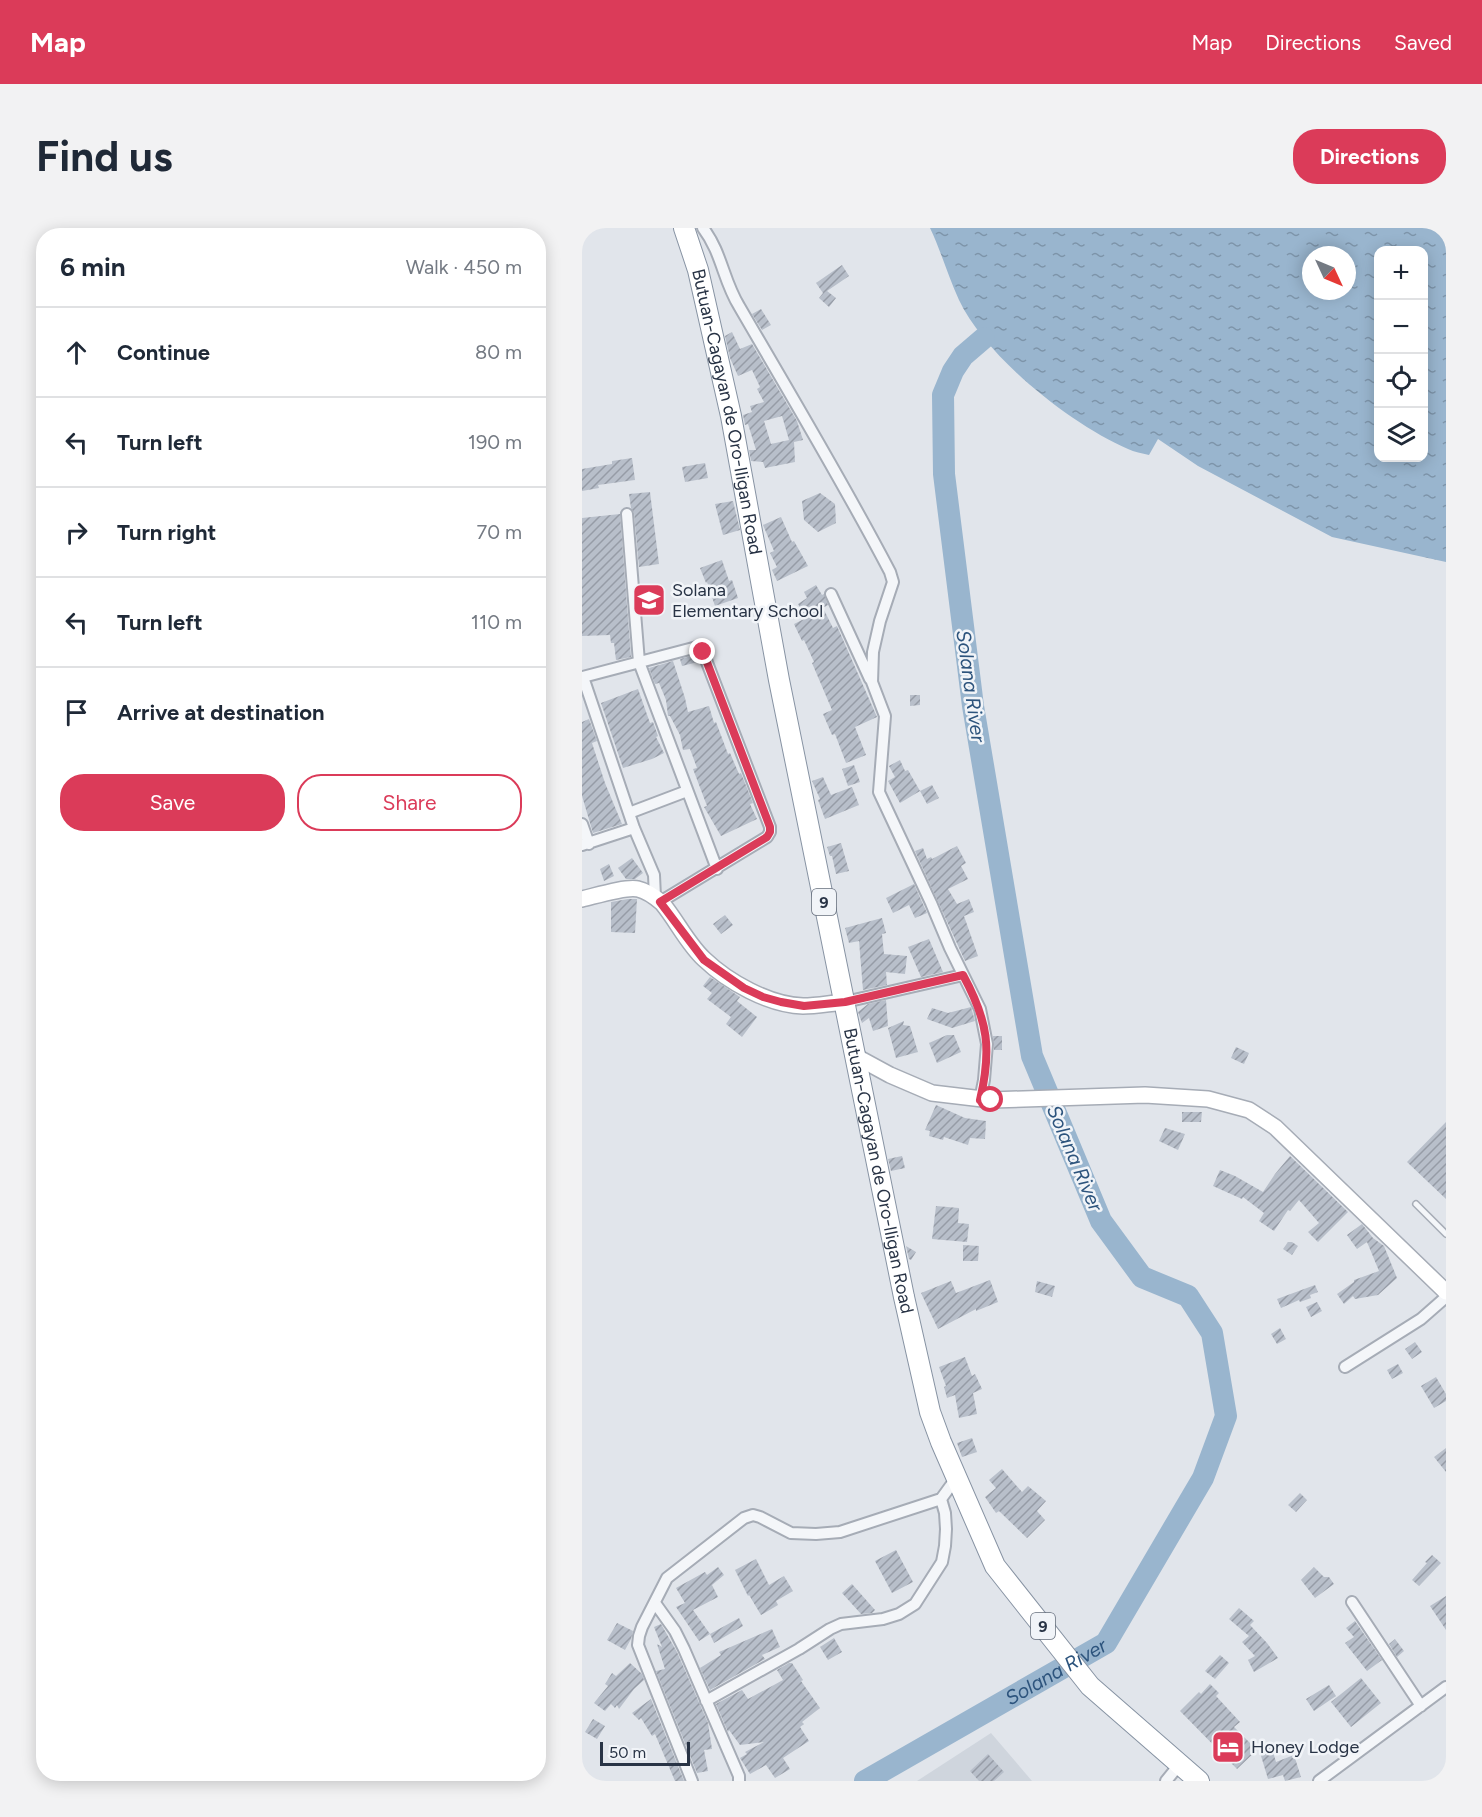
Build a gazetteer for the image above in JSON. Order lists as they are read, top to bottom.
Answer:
{
  "streets": {
    "highway": ["Butuan-Cagayan de Oro-Iligan Road", "9"]
  },
  "water": ["Solana River"],
  "places": {
    "school or university": ["Solana Elementary School"],
    "hotel": ["Honey Lodge"]
  },
  "scale_bar": "50 m",
  "north": "bottom right",
  "page": {
    "header": "Map",
    "nav": ["Map", "Directions", "Saved"],
    "buttons": [
      "Directions",
      ["Save", "Share"]
    ],
    "title": "Find us",
    "heading": ["6 min", "Walk · 450 m"],
    "map_buttons": ["+", "−"],
    "list": [
      ["Continue", "80 m"],
      ["Turn left", "190 m"],
      ["Turn right", "70 m"],
      ["Turn left", "110 m"],
      "Arrive at destination"
    ],
    "scale": "50 m"
  }
}
